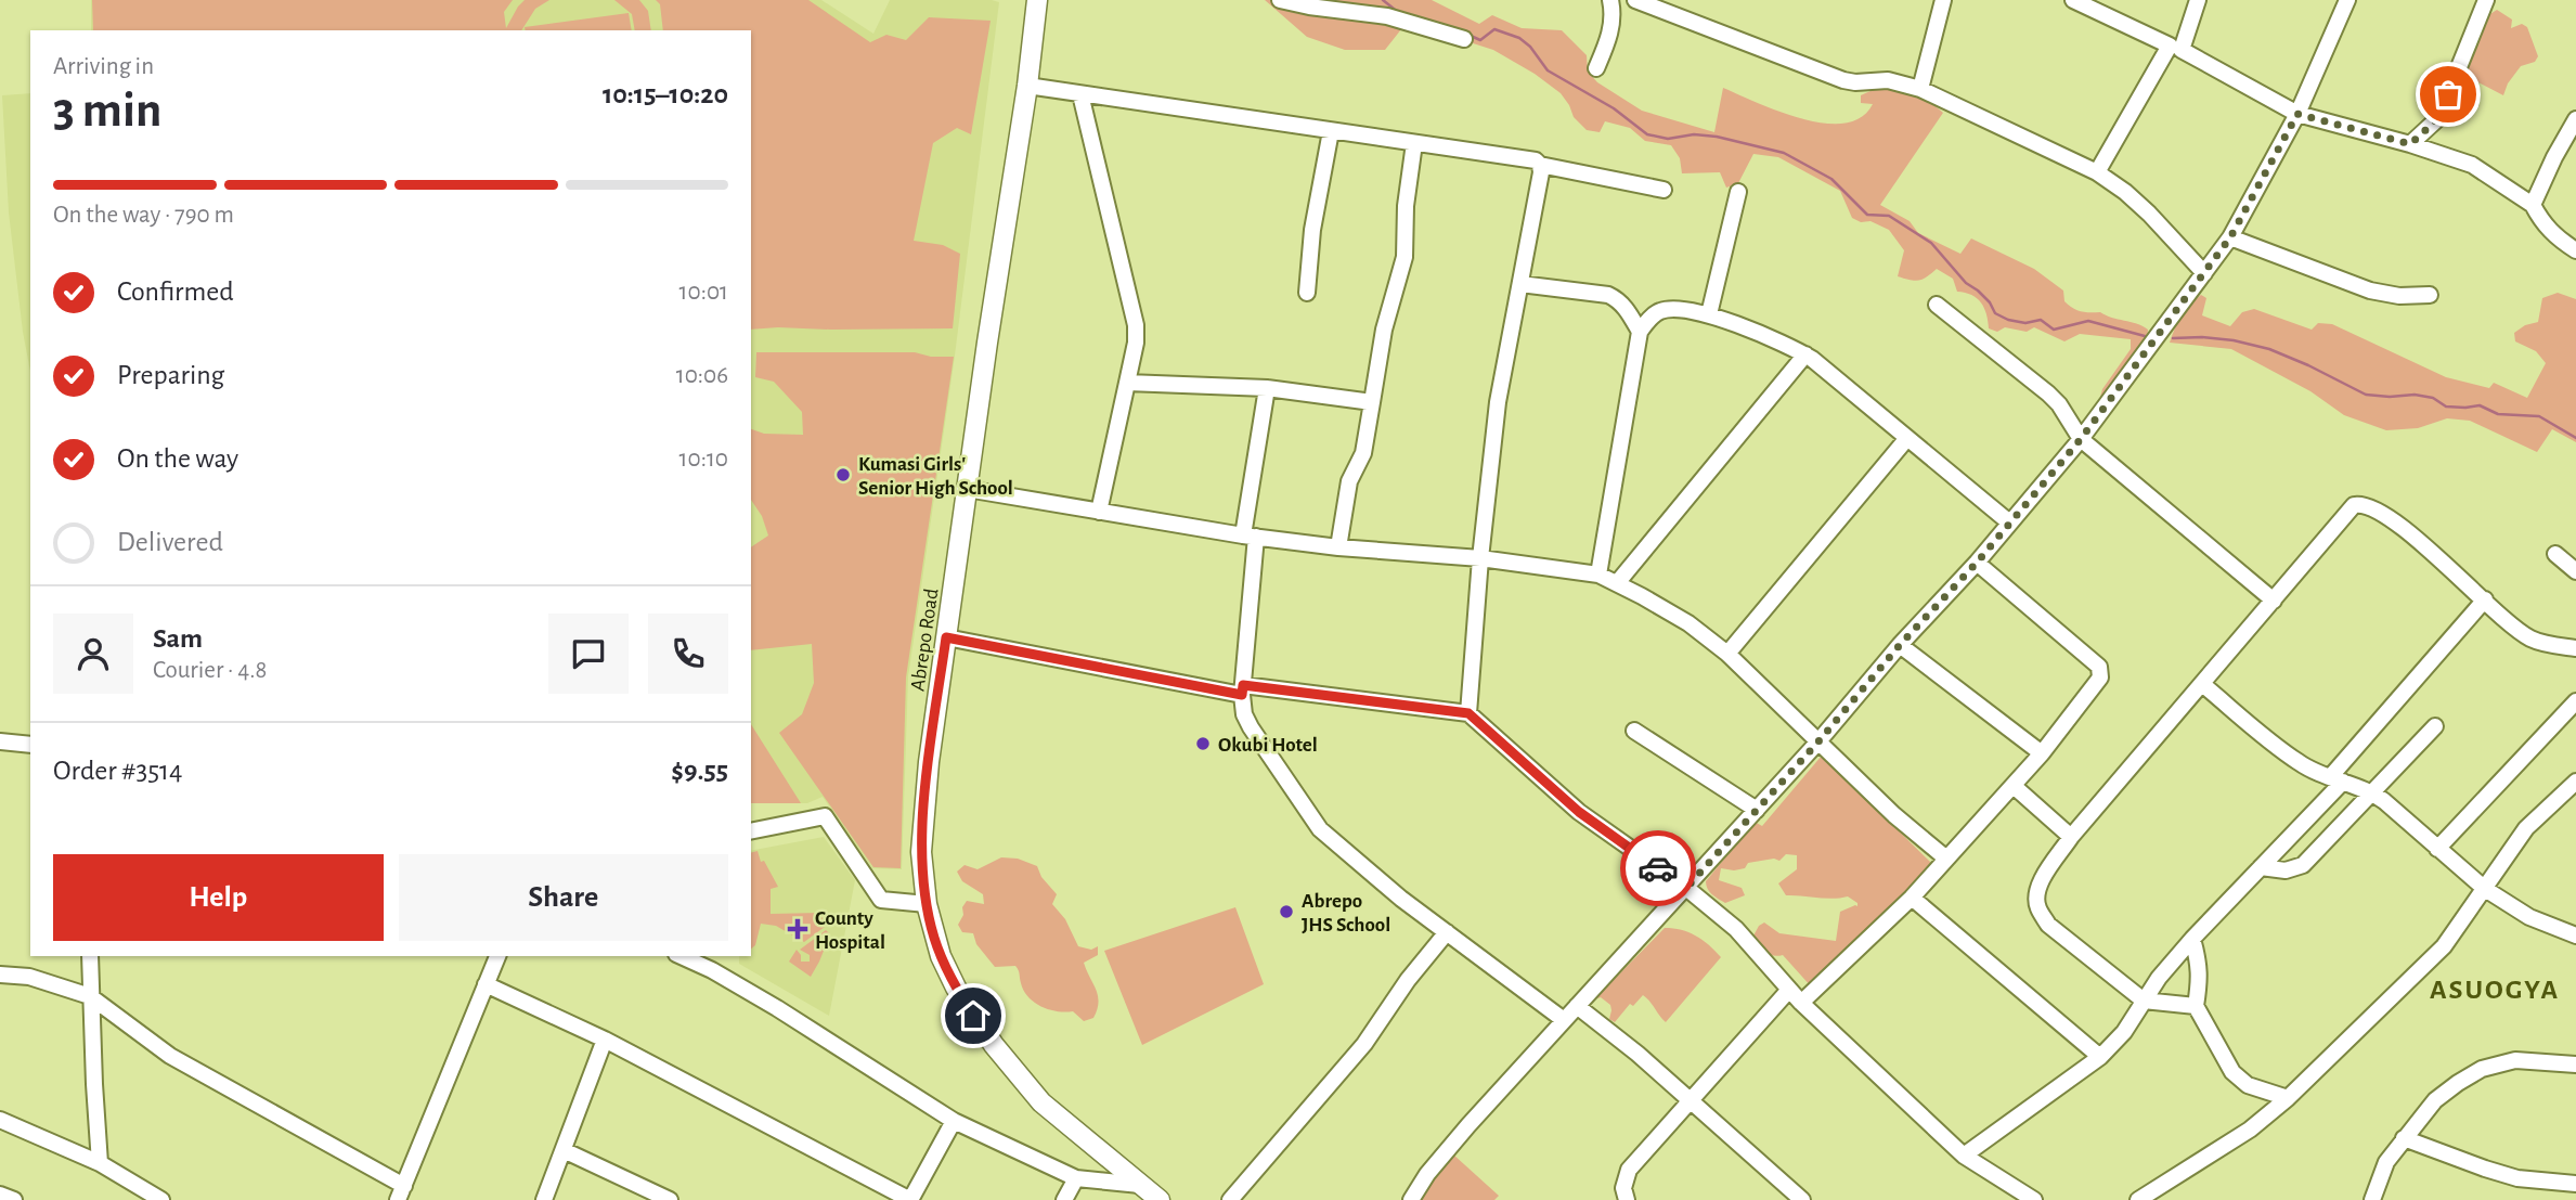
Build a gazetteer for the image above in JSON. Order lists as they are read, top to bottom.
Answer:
{
  "streets": {
    "main road": ["Abrepo Road"]
  },
  "districts": ["ASUOGYA"],
  "places": {
    "other": ["Kumasi Girls' Senior High School", "Okubi Hotel", "Abrepo JHS School"],
    "health": ["County Hospital"]
  },
  "page": {
    "heading": ["3 min", "Arriving in", "10:15–10:20"],
    "panel": [
      "Sam",
      "Courier · 4.8",
      "Order #3514",
      "$9.55"
    ],
    "bar": "On the way · 790 m",
    "list": [
      ["Confirmed", "10:01"],
      ["Preparing", "10:06"],
      ["On the way", "10:10"],
      "Delivered"
    ],
    "buttons": ["Help", "Share"]
  }
}
